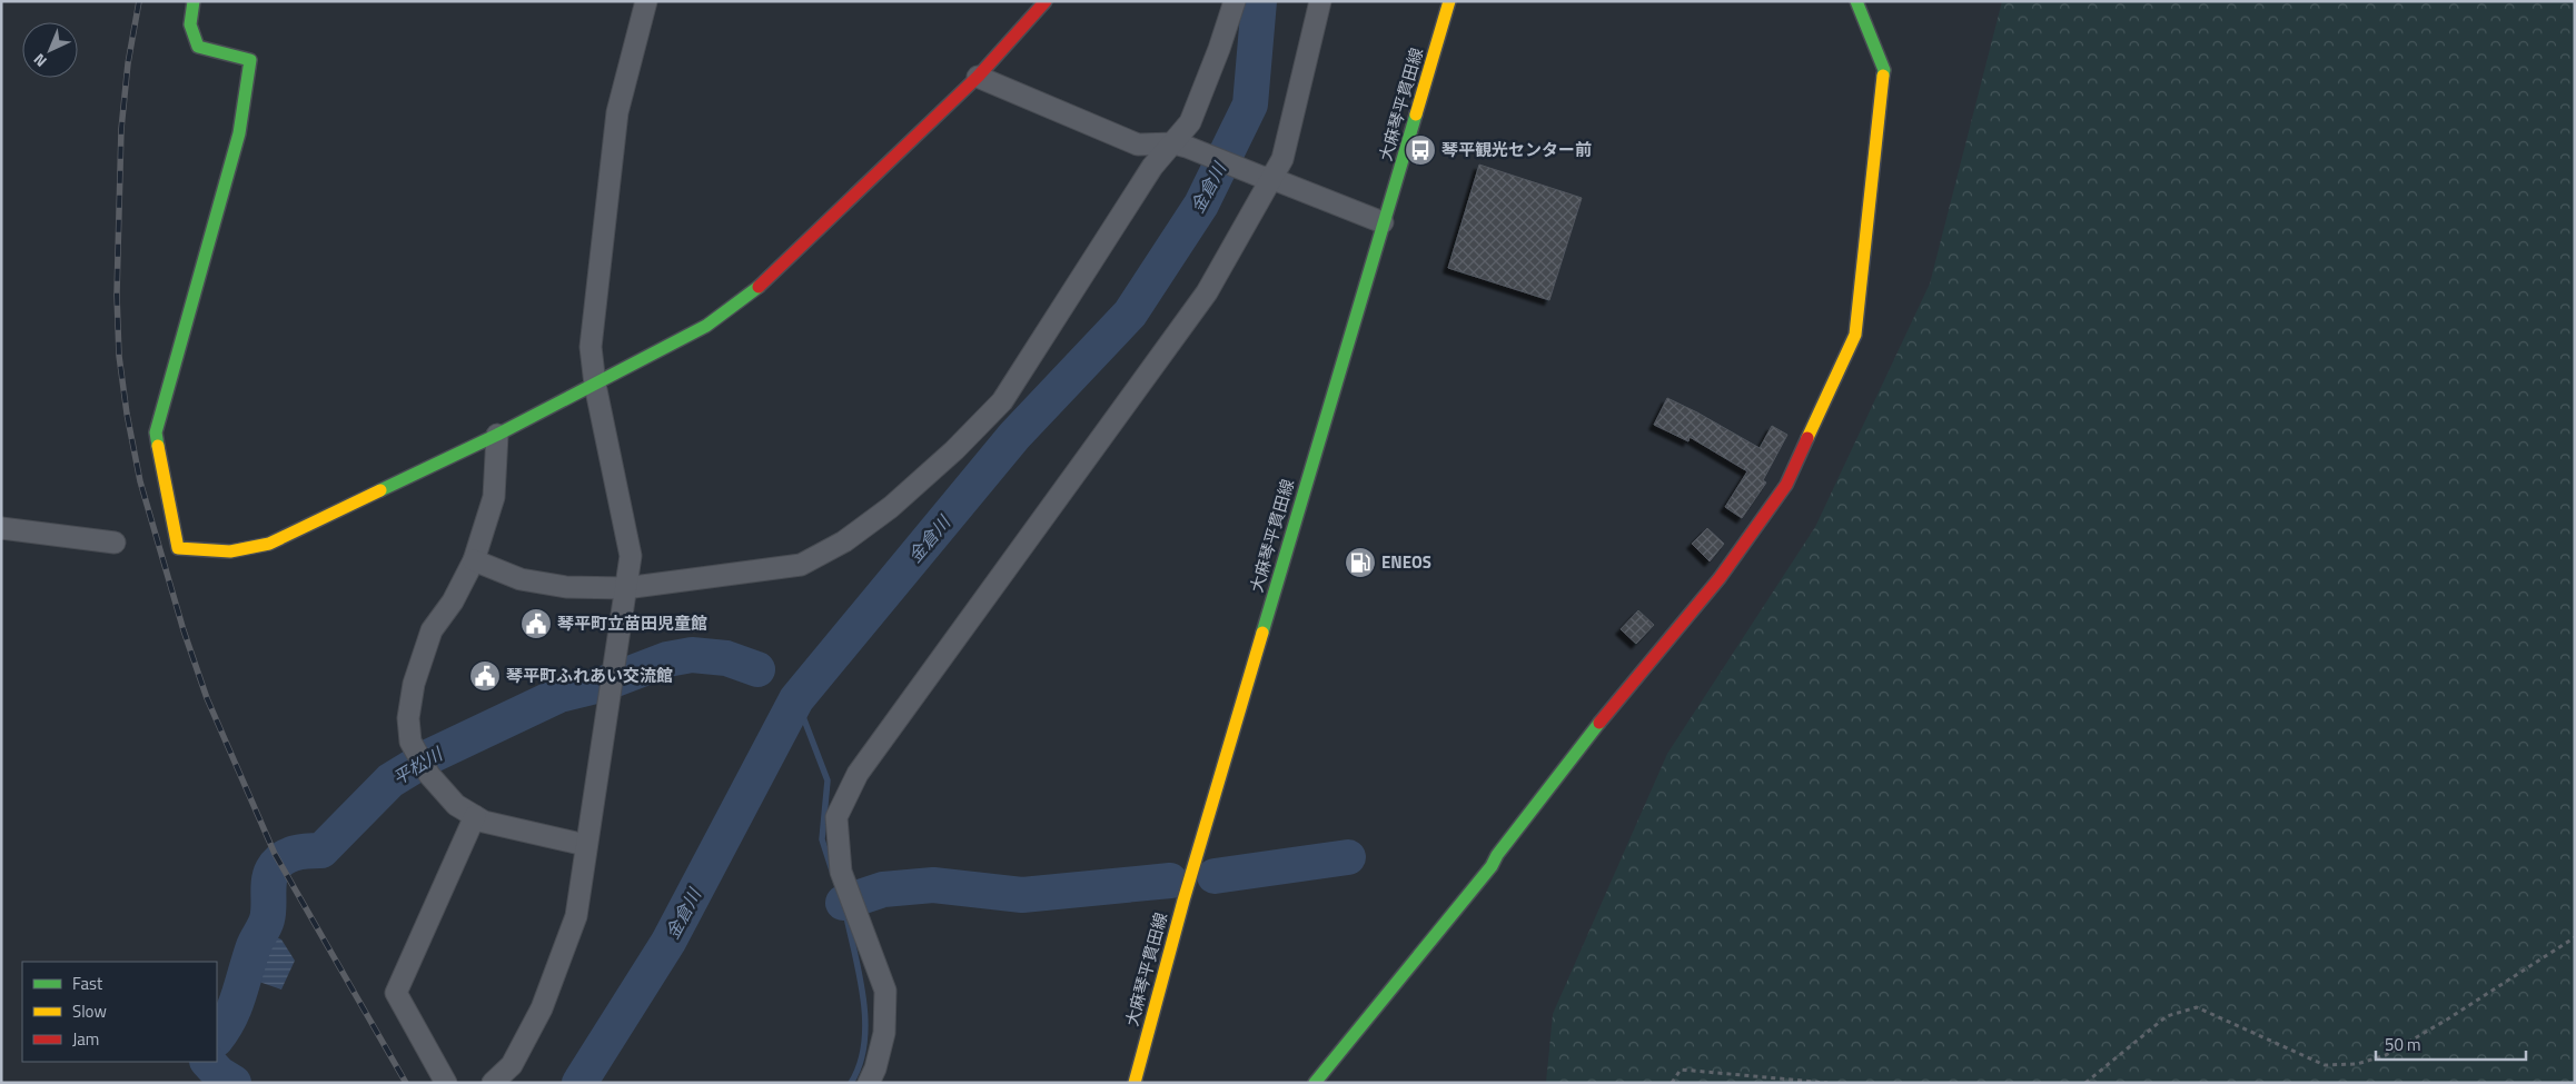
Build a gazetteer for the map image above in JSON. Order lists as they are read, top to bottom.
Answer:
{
  "streets": {
    "street": ["大麻琴平貫田線"]
  },
  "water": ["金倉川", "平松川"],
  "places": {
    "bus stop": ["琴平観光センター前"],
    "fuel station": ["ENEOS"],
    "public building": ["琴平町立苗田児童館", "琴平町ふれあい交流館"]
  },
  "legend": ["Fast", "Slow", "Jam"],
  "scale_bar": "50 m",
  "north": "bottom left"
}
